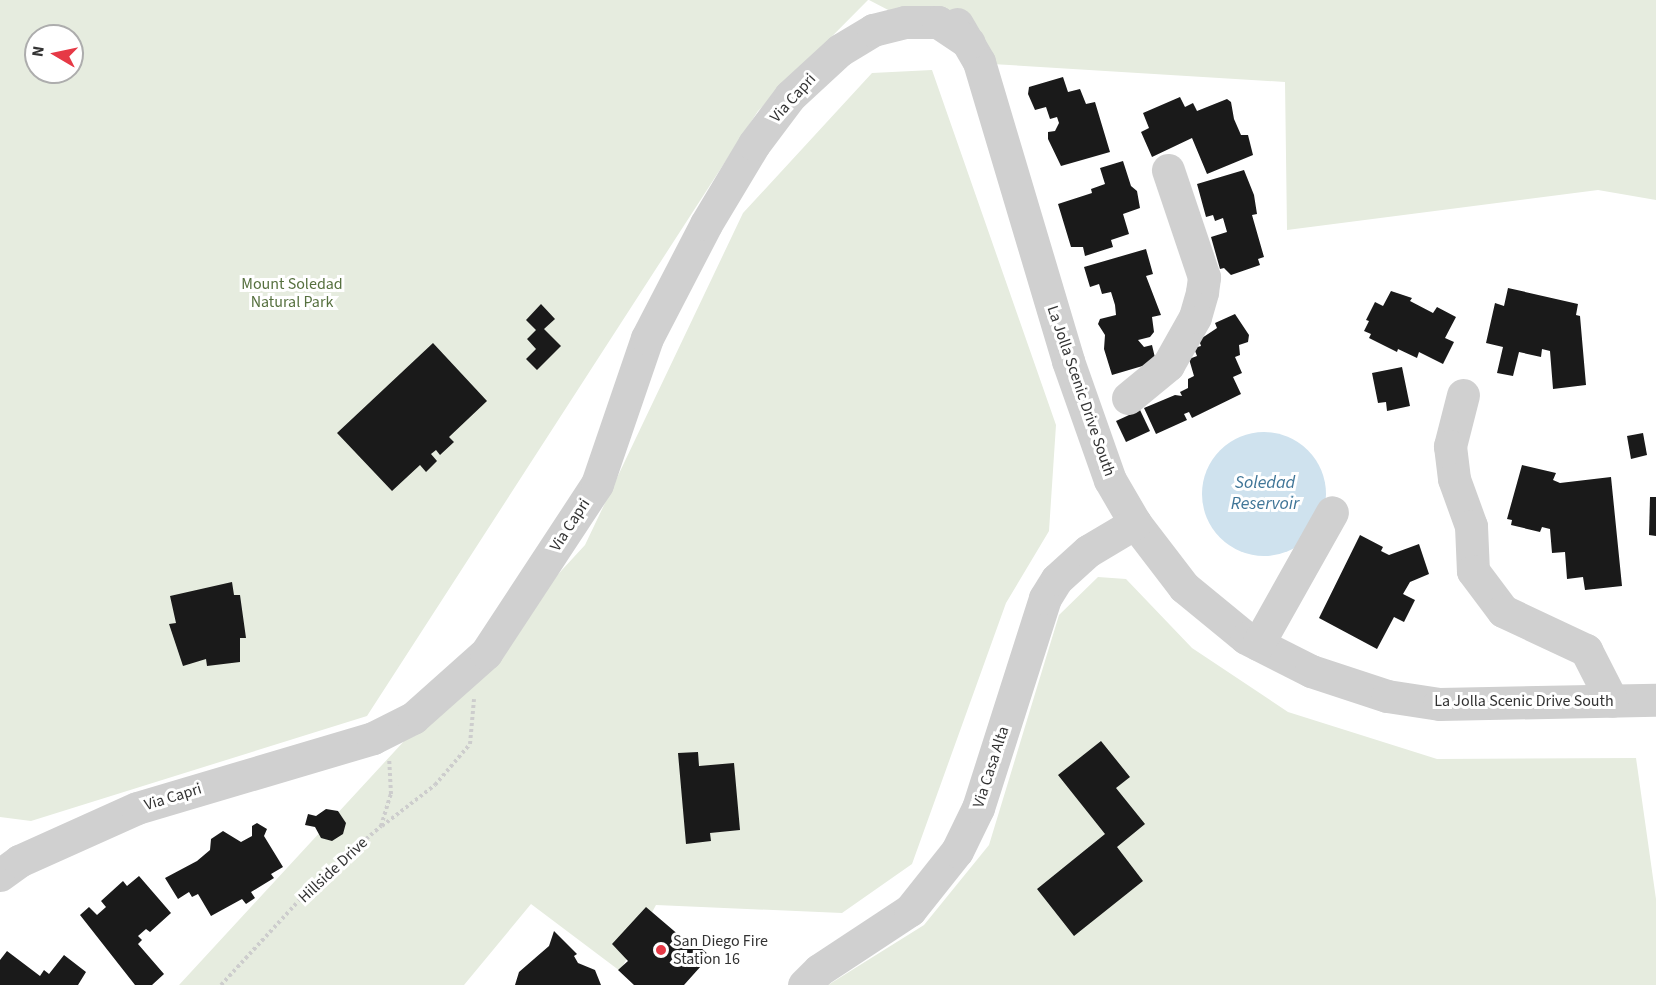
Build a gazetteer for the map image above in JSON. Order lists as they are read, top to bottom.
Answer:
{
  "streets": {
    "street": ["Via Capri", "La Jolla Scenic Drive South", "Via Casa Alta"],
    "path": ["Hillside Drive"]
  },
  "crossings": [
    ["Via Capri", "La Jolla Scenic Drive South"],
    ["Via Capri", "Hillside Drive"],
    ["La Jolla Scenic Drive South", "Via Casa Alta"]
  ],
  "water": ["Soledad Reservoir"],
  "parks": ["Mount Soledad Natural Park"],
  "places": ["San Diego Fire Station 16"],
  "north": "left"
}
